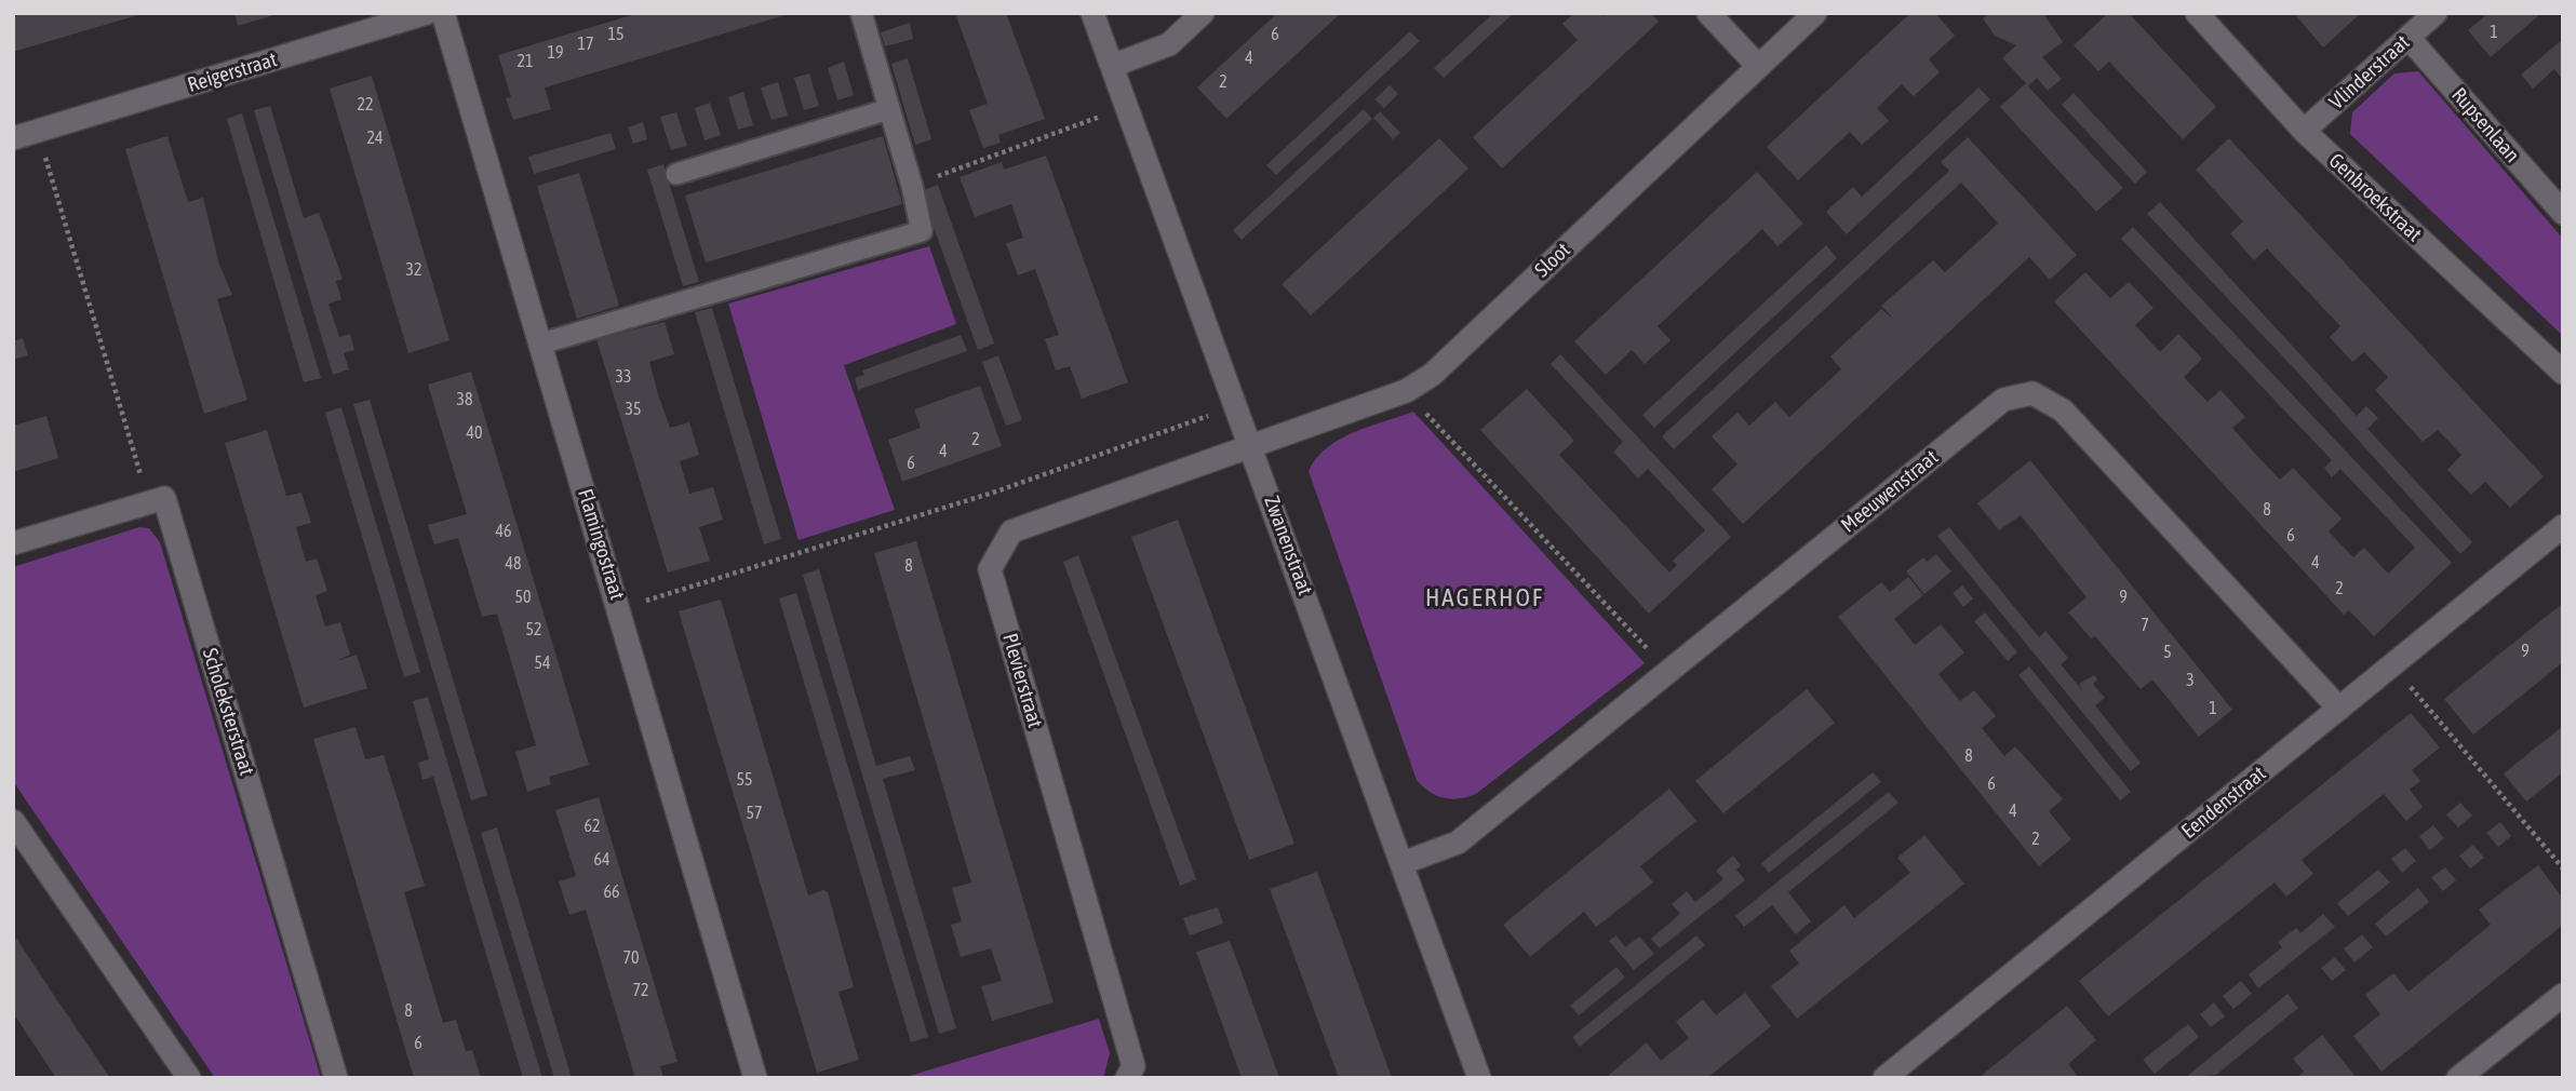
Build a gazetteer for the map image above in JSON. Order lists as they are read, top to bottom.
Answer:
{
  "streets": {
    "street": [
      "Reigerstraat",
      "Vlinderstraat",
      "Rupsenlaan",
      "Genbroekstraat",
      "Sloot",
      "Meeuwenstraat",
      "Flamingostraat",
      "Zwanenstraat",
      "Plevierstraat",
      "Scholeksterstraat",
      "Eendenstraat"
    ]
  },
  "crossings": [
    ["Vlinderstraat", "Rupsenlaan"],
    ["Vlinderstraat", "Genbroekstraat"],
    ["Sloot", "Zwanenstraat"],
    ["Sloot", "Plevierstraat"],
    ["Meeuwenstraat", "Zwanenstraat"],
    ["Meeuwenstraat", "Eendenstraat"],
    ["Zwanenstraat", "Plevierstraat"]
  ],
  "districts": ["HAGERHOF"],
  "house_numbers": [
    "1",
    "15",
    "6",
    "17",
    "19",
    "4",
    "21",
    "2",
    "22",
    "24",
    "32",
    "33",
    "38",
    "35",
    "40",
    "2",
    "4",
    "6",
    "8",
    "46",
    "6",
    "4",
    "48",
    "8",
    "2",
    "50",
    "9",
    "7",
    "52",
    "9",
    "5",
    "54",
    "3",
    "1",
    "8",
    "55",
    "6",
    "4",
    "57",
    "62",
    "2",
    "64",
    "66",
    "70",
    "72",
    "8",
    "6"
  ]
}
